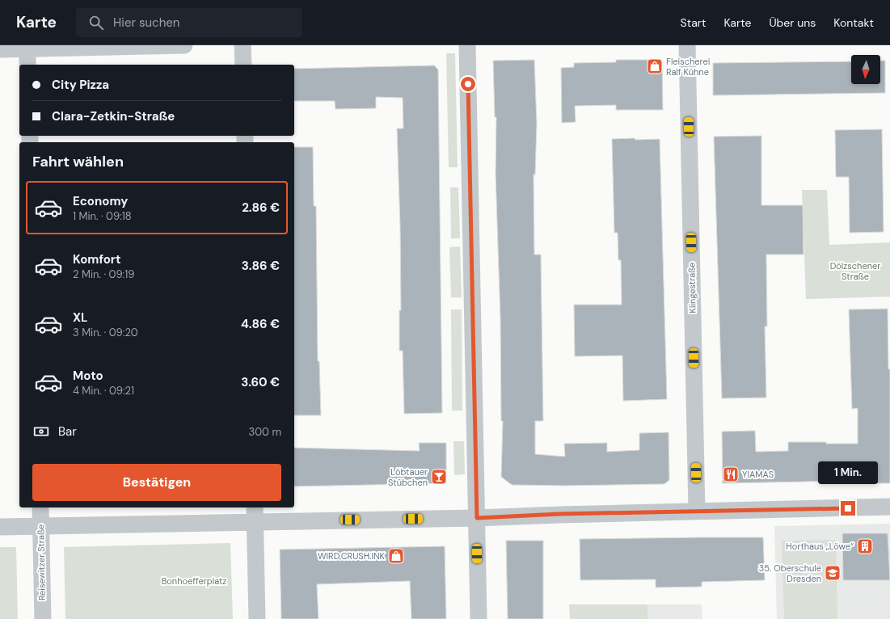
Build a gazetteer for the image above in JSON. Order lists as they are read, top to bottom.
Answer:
{
  "streets": {
    "street": ["Klingestraße", "Reisewitzer Straße"]
  },
  "parks": ["Dölzschener Straße", "Bonhoefferplatz"],
  "places": {
    "shop": ["Fleischerei Ralf Kühne", "WIRD.CRUSH.INK"],
    "restaurant": ["YIAMAS"],
    "bar": ["Löbtauer Stübchen"],
    "building": ["Horthaus „Löwe“"],
    "school or university": ["35. Oberschule Dresden"]
  },
  "north": "bottom",
  "page": {
    "header": "Karte",
    "search": "Hier suchen",
    "nav": [
      "Start",
      "Karte",
      "Über uns",
      "Kontakt"
    ],
    "banner": ["City Pizza", "Clara-Zetkin-Straße"],
    "heading": "Fahrt wählen",
    "list": [
      {
        "name": "Economy",
        "note": "1 Min. · 09:18",
        "value": "2.86 €"
      },
      {
        "name": "Komfort",
        "note": "2 Min. · 09:19",
        "value": "3.86 €"
      },
      {
        "name": "XL",
        "note": "3 Min. · 09:20",
        "value": "4.86 €"
      },
      {
        "name": "Moto",
        "note": "4 Min. · 09:21",
        "value": "3.60 €"
      }
    ],
    "pay": ["Bar", "300 m"],
    "buttons": "Bestätigen",
    "bubble": "1 Min."
  }
}
